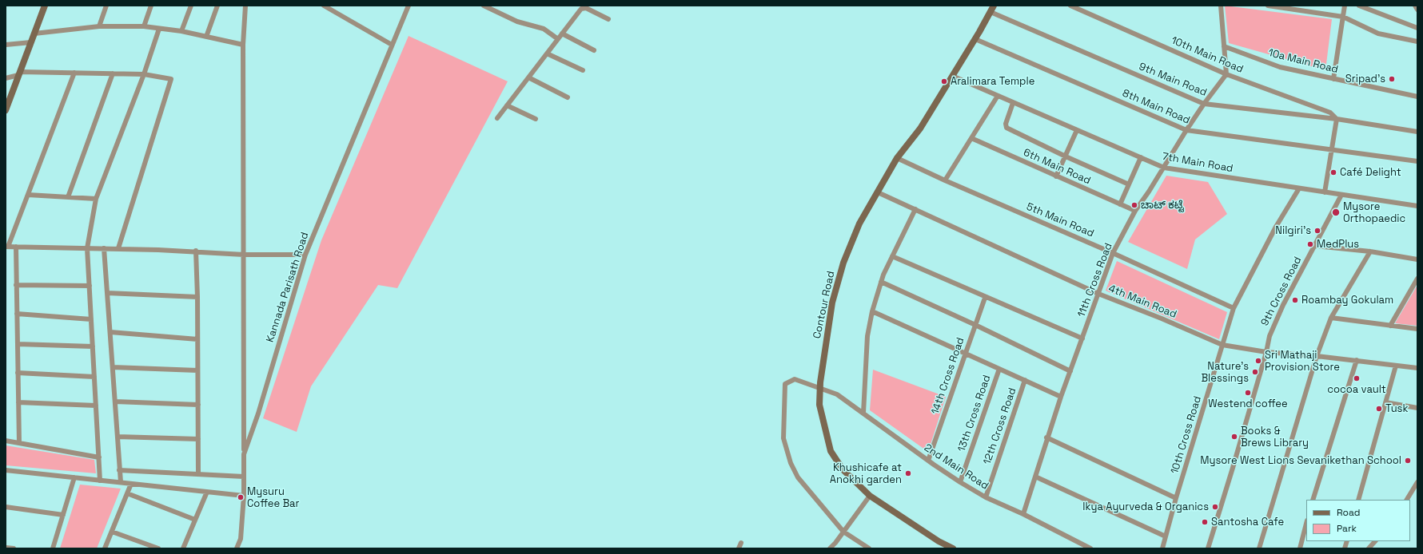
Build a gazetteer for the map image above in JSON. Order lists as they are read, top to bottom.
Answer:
{
  "streets": {
    "main road": ["Contour Road"],
    "street": [
      "10th Main Road",
      "10a Main Road",
      "9th Main Road",
      "8th Main Road",
      "7th Main Road",
      "6th Main Road",
      "5th Main Road",
      "11th Cross Road",
      "Kannada Parisath Road",
      "9th Cross Road",
      "4th Main Road",
      "14th Cross Road",
      "13th Cross Road",
      "12th Cross Road",
      "10th Cross Road",
      "2nd Main Road"
    ]
  },
  "crossings": [
    ["10th Main Road", "9th Main Road"],
    ["10th Main Road", "11th Cross Road"],
    ["9th Main Road", "11th Cross Road"],
    ["9th Main Road", "Contour Road"],
    ["8th Main Road", "11th Cross Road"],
    ["8th Main Road", "Contour Road"],
    ["7th Main Road", "11th Cross Road"],
    ["7th Main Road", "9th Cross Road"],
    ["7th Main Road", "Contour Road"],
    ["7th Main Road", "10th Cross Road"],
    ["6th Main Road", "11th Cross Road"],
    ["5th Main Road", "11th Cross Road"],
    ["5th Main Road", "Contour Road"],
    ["5th Main Road", "10th Cross Road"],
    ["11th Cross Road", "4th Main Road"],
    ["11th Cross Road", "2nd Main Road"],
    ["9th Cross Road", "4th Main Road"],
    ["4th Main Road", "Contour Road"],
    ["4th Main Road", "10th Cross Road"],
    ["Contour Road", "2nd Main Road"],
    ["14th Cross Road", "2nd Main Road"],
    ["13th Cross Road", "2nd Main Road"],
    ["12th Cross Road", "2nd Main Road"]
  ],
  "places": [
    "Sripad's",
    "Aralimara Temple",
    "Café Delight",
    "ಚಾಟ್ ಕಟ್ಟೆ",
    "Mysore Orthopaedic",
    "Nilgiri's",
    "MedPlus",
    "Roambay Gokulam",
    "Sri Mathaji Provision Store",
    "Nature's Blessings",
    "cocoa vault",
    "Westend coffee",
    "Tusk",
    "Books & Brews Library",
    "Mysore West Lions Sevanikethan School",
    "Khushicafe at Anokhi garden",
    "Mysuru Coffee Bar",
    "Ikya Ayurveda & Organics",
    "Santosha Cafe"
  ],
  "legend": ["Road", "Park"]
}
